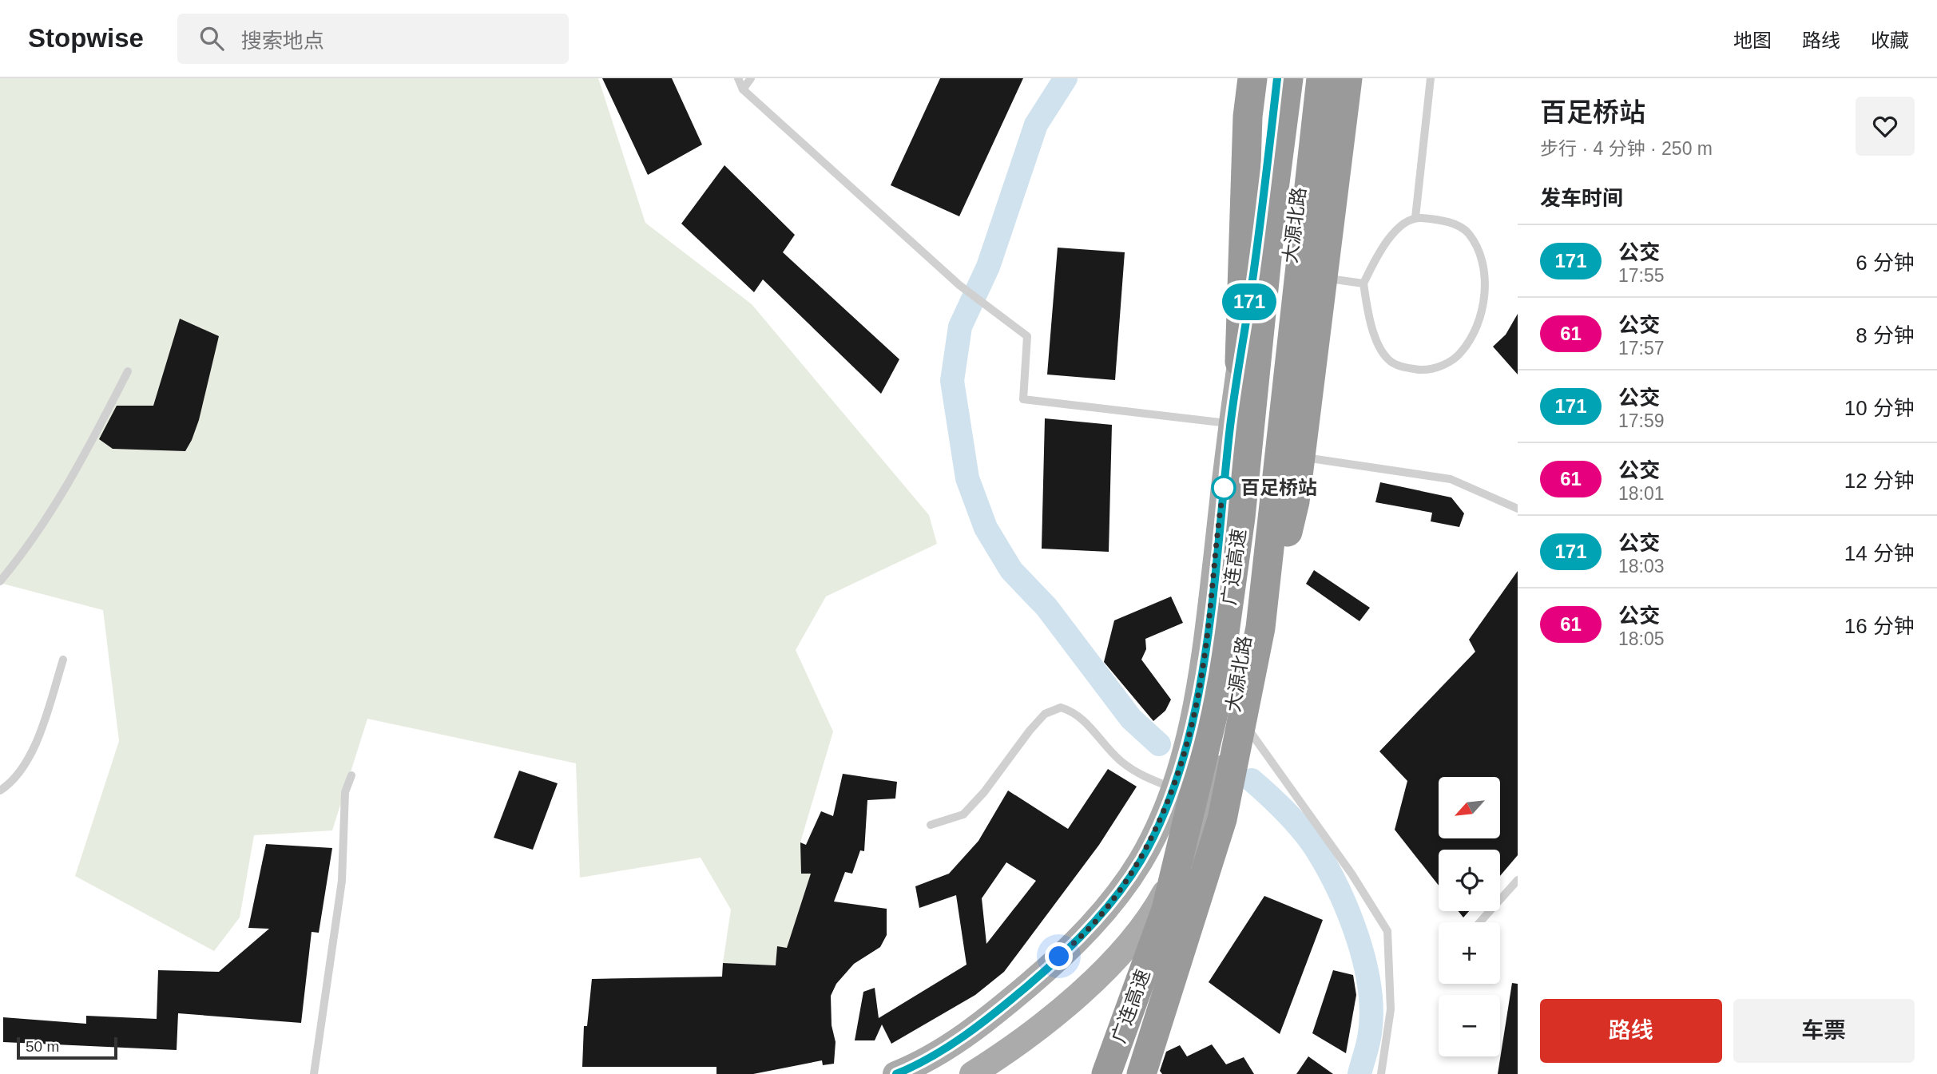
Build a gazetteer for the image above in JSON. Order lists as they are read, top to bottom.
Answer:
{
  "streets": {
    "highway": ["广连高速"],
    "main road": ["大源北路"]
  },
  "places": ["百足桥站"],
  "lines": ["bus line 171"],
  "scale_bar": "50 m",
  "north": "bottom left",
  "page": {
    "header": "Stopwise",
    "search": "搜索地点",
    "nav": ["地图", "路线", "收藏"],
    "on_map": "171",
    "heading": [
      ["百足桥站", "步行 · 4 分钟 · 250 m"],
      "发车时间"
    ],
    "list": [
      {
        "mark": "171",
        "name": "公交",
        "note": "17:55",
        "value": "6 分钟"
      },
      {
        "mark": "61",
        "name": "公交",
        "note": "17:57",
        "value": "8 分钟"
      },
      {
        "mark": "171",
        "name": "公交",
        "note": "17:59",
        "value": "10 分钟"
      },
      {
        "mark": "61",
        "name": "公交",
        "note": "18:01",
        "value": "12 分钟"
      },
      {
        "mark": "171",
        "name": "公交",
        "note": "18:03",
        "value": "14 分钟"
      },
      {
        "mark": "61",
        "name": "公交",
        "note": "18:05",
        "value": "16 分钟"
      }
    ],
    "map_buttons": ["+", "−"],
    "buttons": ["路线", "车票"],
    "scale": "50 m"
  }
}
